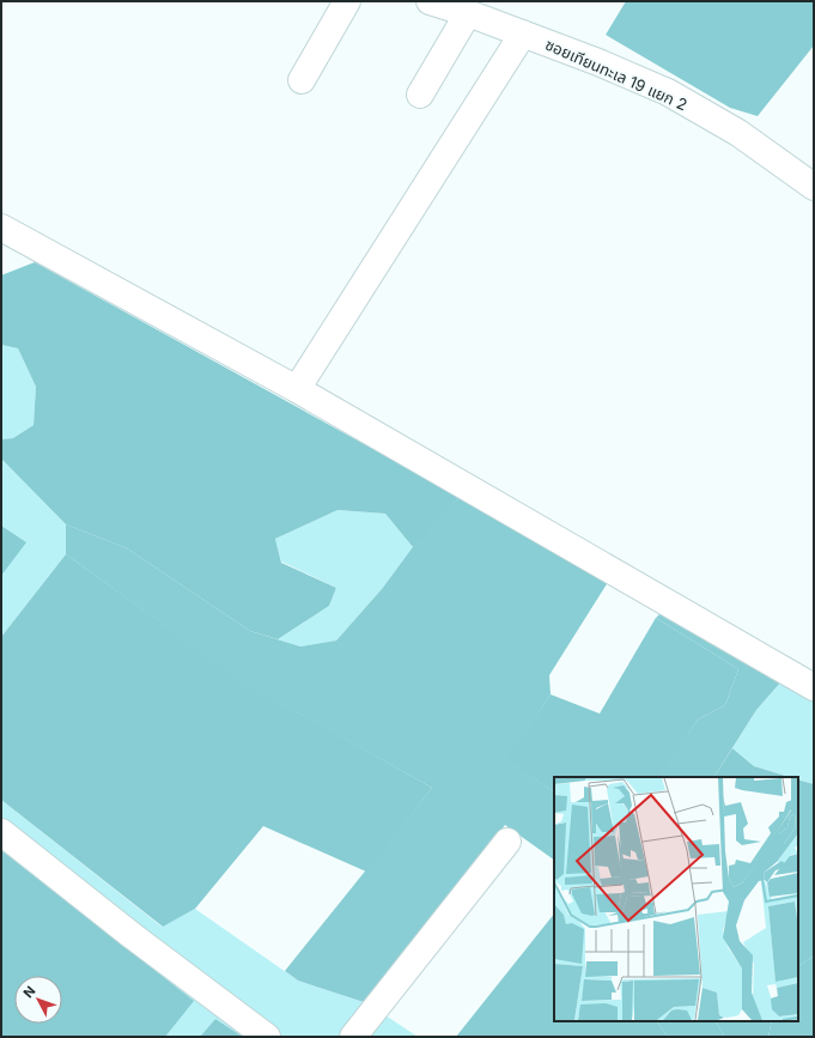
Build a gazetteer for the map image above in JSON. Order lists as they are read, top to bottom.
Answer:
{
  "streets": {
    "street": ["ซอยเทียนทะเล 19 แยก 2"]
  },
  "north": "top left"
}
